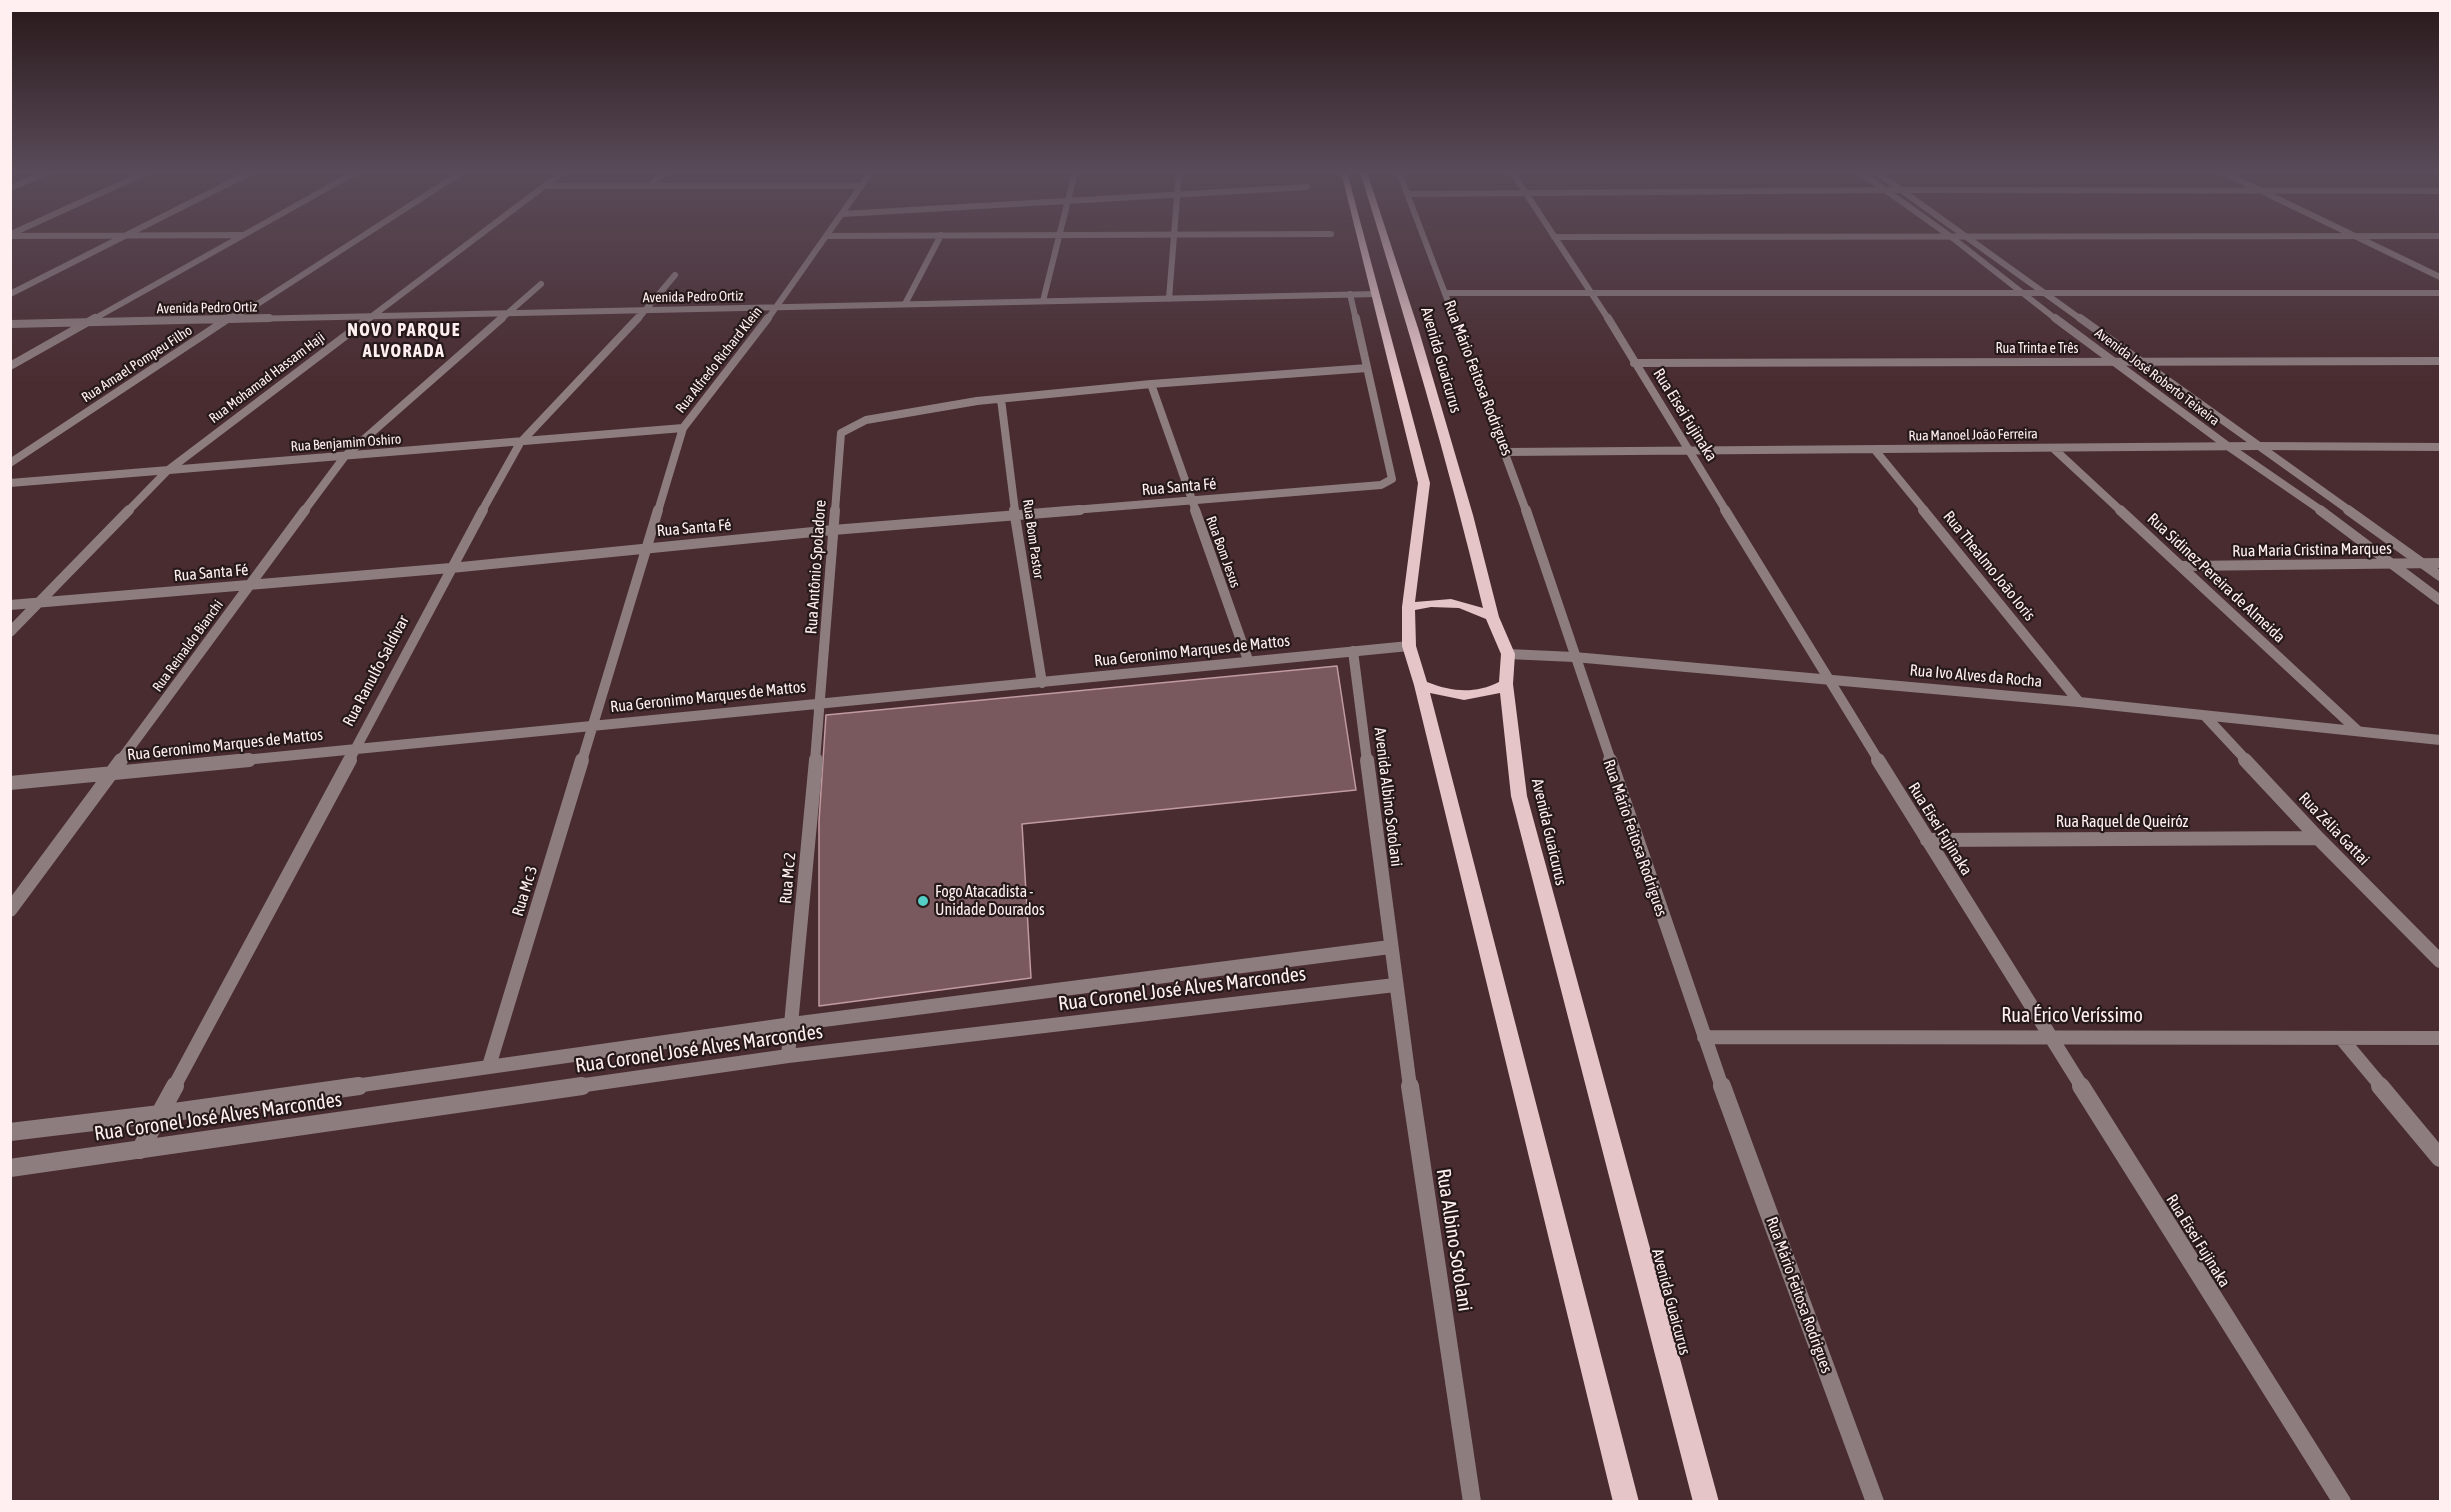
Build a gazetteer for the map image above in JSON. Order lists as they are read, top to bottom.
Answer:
{
  "streets": {
    "main road": ["Avenida Guaicurus"],
    "street": [
      "Avenida Pedro Ortiz",
      "Rua Trinta e Três",
      "Rua Alfredo Richard Klein",
      "Rua Amael Pompeu Filho",
      "Avenida José Roberto Teixeira",
      "Rua Mohamad Hassam Haji",
      "Rua Mário Feitosa Rodrigues",
      "Rua Eisei Fujinaka",
      "Rua Manoel João Ferreira",
      "Rua Benjamim Oshiro",
      "Rua Santa Fé",
      "Rua Bom Pastor",
      "Rua Maria Cristina Marques",
      "Rua Bom Jesus",
      "Rua Thealmo João Ioris",
      "Rua Antônio Spoladore",
      "Rua Sidinez Pereira de Almeida",
      "Rua Reinaldo Bianchi",
      "Rua Geronimo Marques de Mattos",
      "Rua Ranulfo Saldivar",
      "Rua Ivo Alves da Rocha",
      "Avenida Albino Sotolani",
      "Rua Raquel de Queiróz",
      "Rua Zélia Gattai",
      "Rua Mc 2",
      "Rua Mc 3",
      "Rua Coronel José Alves Marcondes",
      "Rua Érico Veríssimo",
      "Rua Albino Sotolani"
    ]
  },
  "crossings": [
    ["Avenida Pedro Ortiz", "Rua Alfredo Richard Klein"],
    ["Avenida Pedro Ortiz", "Rua Amael Pompeu Filho"],
    ["Avenida Pedro Ortiz", "Rua Mohamad Hassam Haji"],
    ["Avenida Pedro Ortiz", "Rua Reinaldo Bianchi"],
    ["Avenida Pedro Ortiz", "Rua Ranulfo Saldivar"],
    ["Rua Trinta e Três", "Avenida José Roberto Teixeira"],
    ["Rua Trinta e Três", "Rua Eisei Fujinaka"],
    ["Rua Alfredo Richard Klein", "Rua Benjamim Oshiro"],
    ["Rua Alfredo Richard Klein", "Rua Santa Fé"],
    ["Rua Alfredo Richard Klein", "Rua Geronimo Marques de Mattos"],
    ["Rua Alfredo Richard Klein", "Rua Mc 3"],
    ["Avenida Guaicurus", "Rua Geronimo Marques de Mattos"],
    ["Avenida Guaicurus", "Rua Ivo Alves da Rocha"],
    ["Avenida José Roberto Teixeira", "Rua Manoel João Ferreira"],
    ["Avenida José Roberto Teixeira", "Rua Maria Cristina Marques"],
    ["Rua Mohamad Hassam Haji", "Rua Benjamim Oshiro"],
    ["Rua Mohamad Hassam Haji", "Rua Santa Fé"],
    ["Rua Mário Feitosa Rodrigues", "Rua Manoel João Ferreira"],
    ["Rua Mário Feitosa Rodrigues", "Rua Ivo Alves da Rocha"],
    ["Rua Mário Feitosa Rodrigues", "Rua Érico Veríssimo"],
    ["Rua Eisei Fujinaka", "Rua Manoel João Ferreira"],
    ["Rua Eisei Fujinaka", "Rua Ivo Alves da Rocha"],
    ["Rua Eisei Fujinaka", "Rua Raquel de Queiróz"],
    ["Rua Eisei Fujinaka", "Rua Érico Veríssimo"],
    ["Rua Manoel João Ferreira", "Rua Thealmo João Ioris"],
    ["Rua Manoel João Ferreira", "Rua Sidinez Pereira de Almeida"],
    ["Rua Benjamim Oshiro", "Rua Reinaldo Bianchi"],
    ["Rua Benjamim Oshiro", "Rua Ranulfo Saldivar"],
    ["Rua Santa Fé", "Rua Bom Pastor"],
    ["Rua Santa Fé", "Rua Bom Jesus"],
    ["Rua Santa Fé", "Rua Antônio Spoladore"],
    ["Rua Santa Fé", "Rua Reinaldo Bianchi"],
    ["Rua Santa Fé", "Rua Ranulfo Saldivar"],
    ["Rua Bom Pastor", "Rua Antônio Spoladore"],
    ["Rua Bom Pastor", "Rua Geronimo Marques de Mattos"],
    ["Rua Maria Cristina Marques", "Rua Sidinez Pereira de Almeida"],
    ["Rua Bom Jesus", "Rua Geronimo Marques de Mattos"],
    ["Rua Thealmo João Ioris", "Rua Ivo Alves da Rocha"],
    ["Rua Antônio Spoladore", "Rua Geronimo Marques de Mattos"],
    ["Rua Antônio Spoladore", "Rua Mc 2"],
    ["Rua Sidinez Pereira de Almeida", "Rua Ivo Alves da Rocha"],
    ["Rua Reinaldo Bianchi", "Rua Geronimo Marques de Mattos"],
    ["Rua Geronimo Marques de Mattos", "Rua Ranulfo Saldivar"],
    ["Rua Geronimo Marques de Mattos", "Rua Ivo Alves da Rocha"],
    ["Rua Geronimo Marques de Mattos", "Avenida Albino Sotolani"],
    ["Rua Geronimo Marques de Mattos", "Rua Mc 2"],
    ["Rua Geronimo Marques de Mattos", "Rua Mc 3"],
    ["Rua Ranulfo Saldivar", "Rua Coronel José Alves Marcondes"],
    ["Rua Ivo Alves da Rocha", "Rua Zélia Gattai"],
    ["Avenida Albino Sotolani", "Rua Coronel José Alves Marcondes"],
    ["Avenida Albino Sotolani", "Rua Albino Sotolani"],
    ["Rua Raquel de Queiróz", "Rua Zélia Gattai"],
    ["Rua Mc 2", "Rua Coronel José Alves Marcondes"],
    ["Rua Mc 3", "Rua Coronel José Alves Marcondes"],
    ["Rua Coronel José Alves Marcondes", "Rua Albino Sotolani"]
  ],
  "districts": ["NOVO PARQUE ALVORADA"],
  "places": ["Fogo Atacadista - Unidade Dourados"]
}
